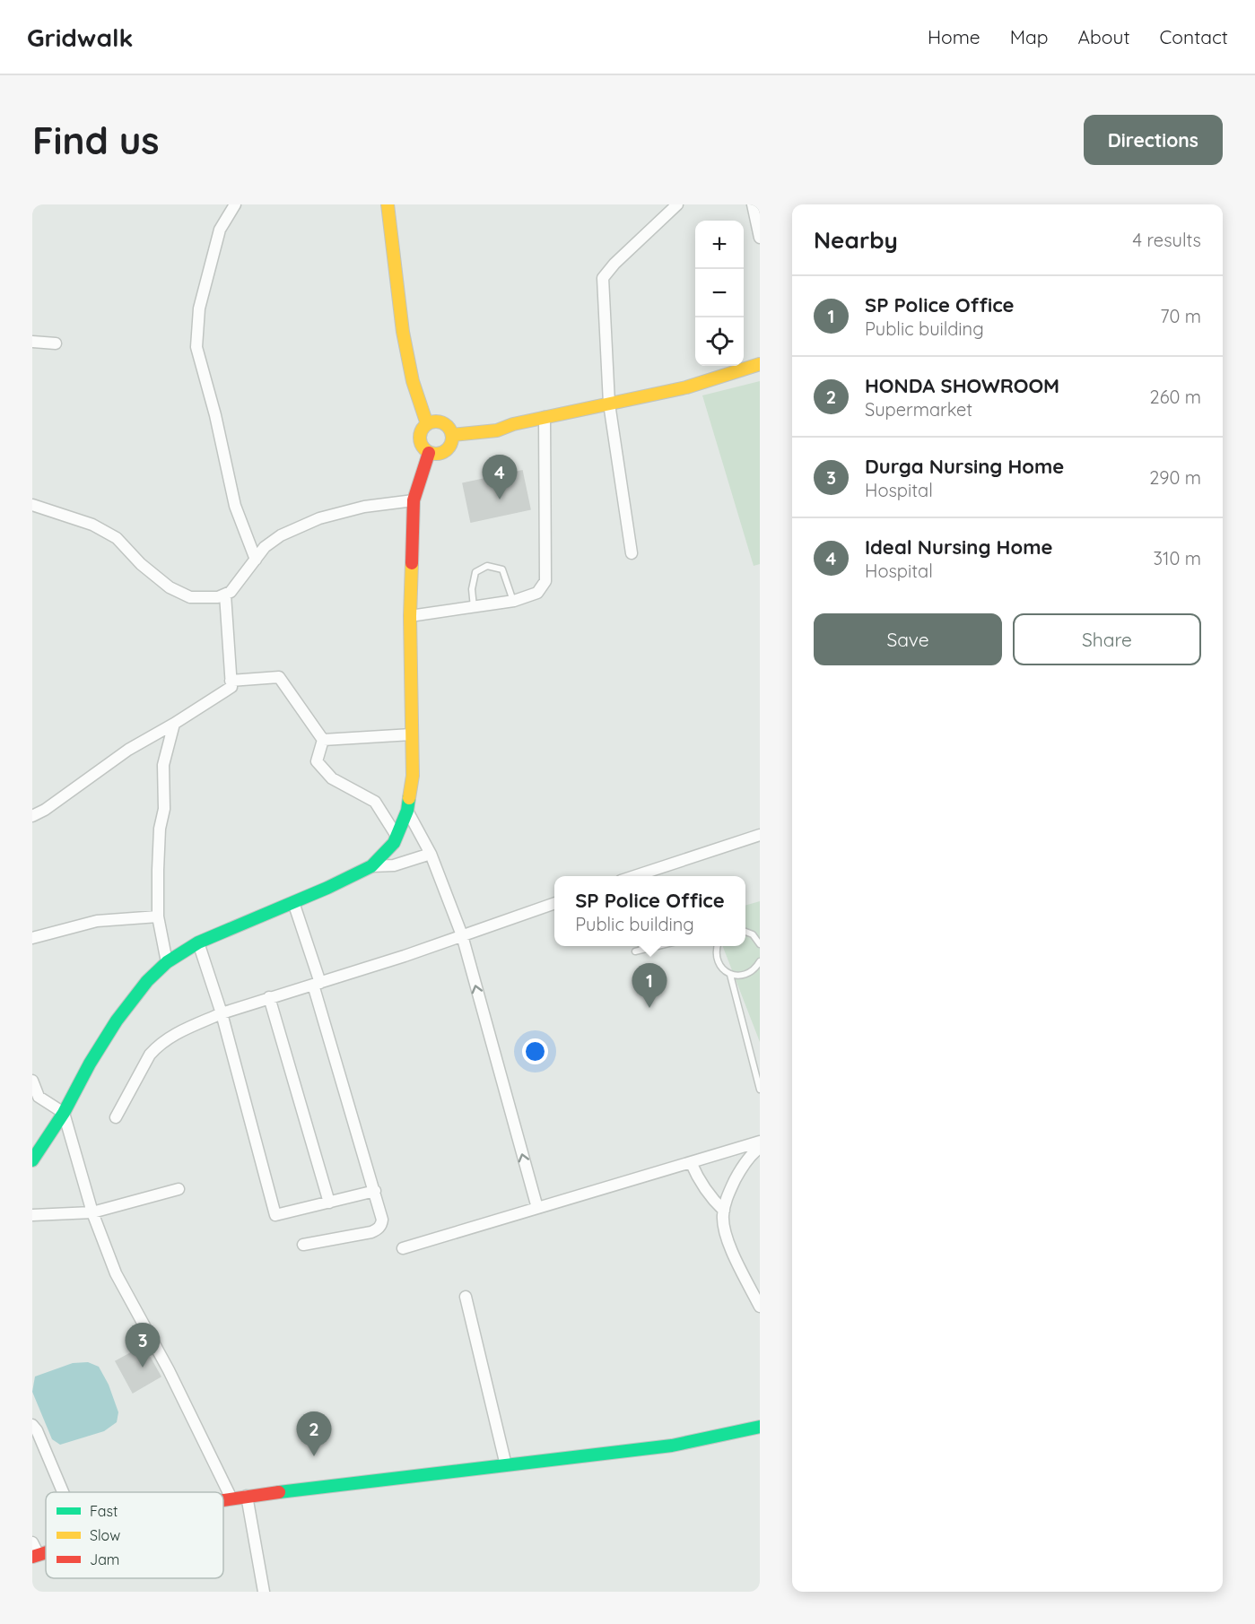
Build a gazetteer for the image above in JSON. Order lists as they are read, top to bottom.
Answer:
{
  "legend": ["Fast", "Slow", "Jam"],
  "page": {
    "header": "Gridwalk",
    "nav": [
      "Home",
      "Map",
      "About",
      "Contact"
    ],
    "buttons": [
      "Directions",
      ["Save", "Share"]
    ],
    "title": "Find us",
    "heading": ["Nearby", "4 results"],
    "map_buttons": ["+", "−"],
    "list": [
      {
        "mark": "1",
        "name": "SP Police Office",
        "note": "Public building",
        "value": "70 m"
      },
      {
        "mark": "2",
        "name": "HONDA SHOWROOM",
        "note": "Supermarket",
        "value": "260 m"
      },
      {
        "mark": "3",
        "name": "Durga Nursing Home",
        "note": "Hospital",
        "value": "290 m"
      },
      {
        "mark": "4",
        "name": "Ideal Nursing Home",
        "note": "Hospital",
        "value": "310 m"
      }
    ],
    "pins": [
      "4",
      "1",
      "3",
      "2"
    ],
    "popup": ["SP Police Office", "Public building"]
  }
}
